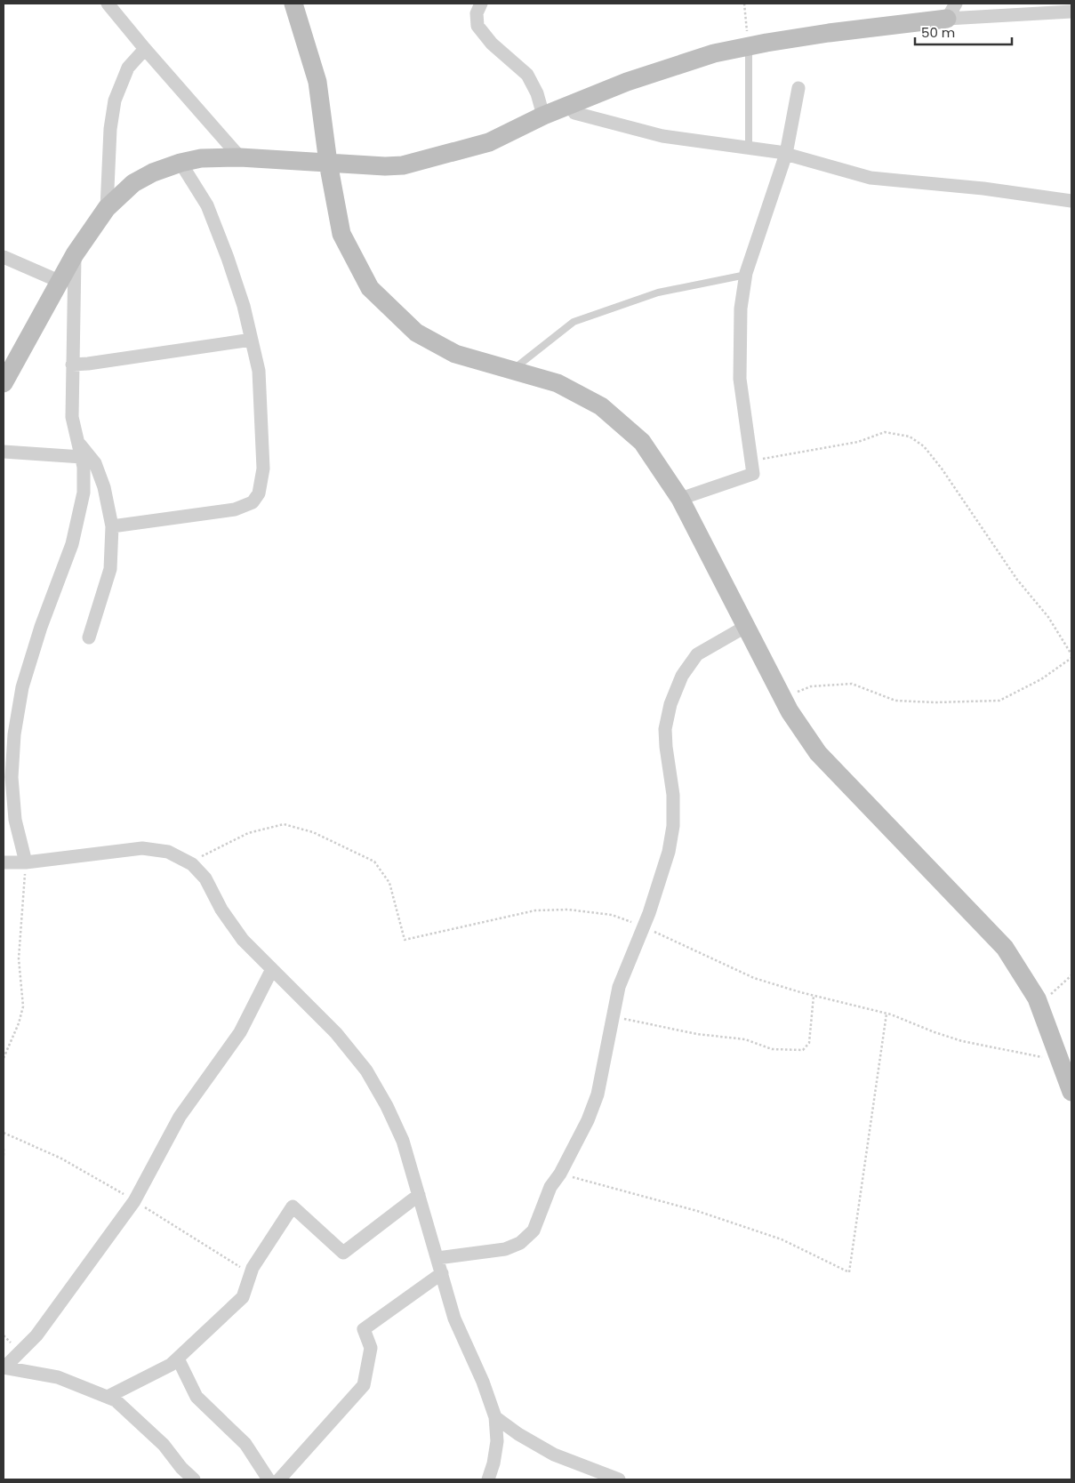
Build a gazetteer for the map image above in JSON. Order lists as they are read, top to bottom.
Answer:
{
  "scale_bar": "50 m"
}
